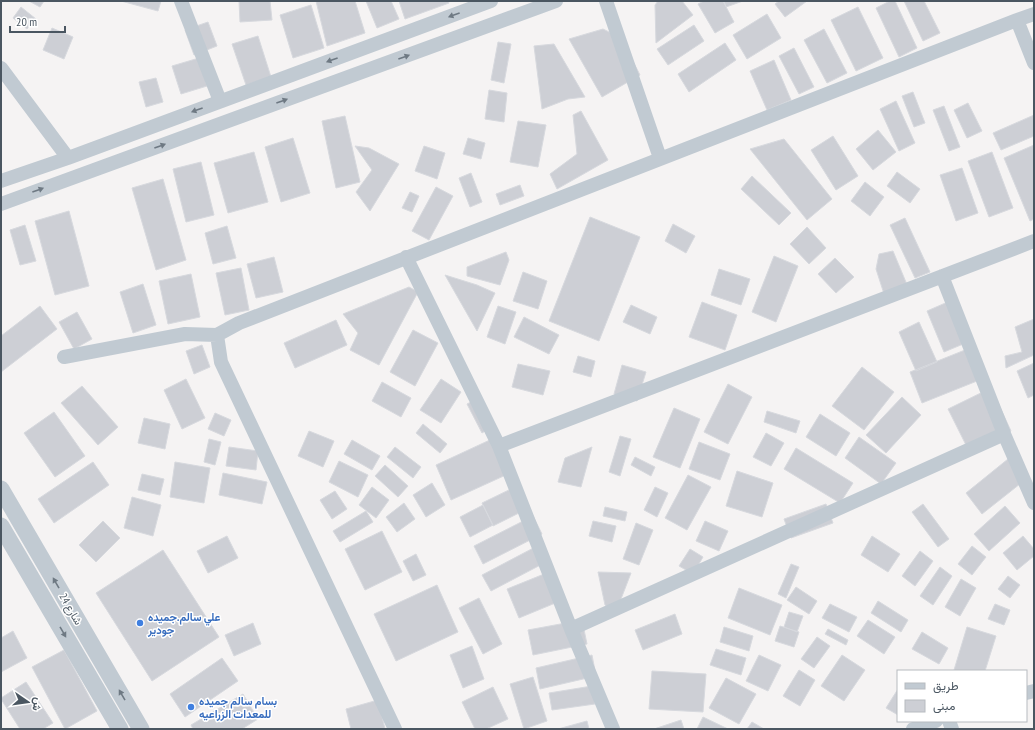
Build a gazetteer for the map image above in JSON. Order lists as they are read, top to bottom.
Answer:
{
  "streets": {
    "street": ["شارع 24"]
  },
  "places": ["علي سالم.جميده جودير", "بسام سالم جميده للمعدات الزراعيه"],
  "legend": ["طريق", "مبنى"],
  "scale_bar": "20 m",
  "north": "right"
}
